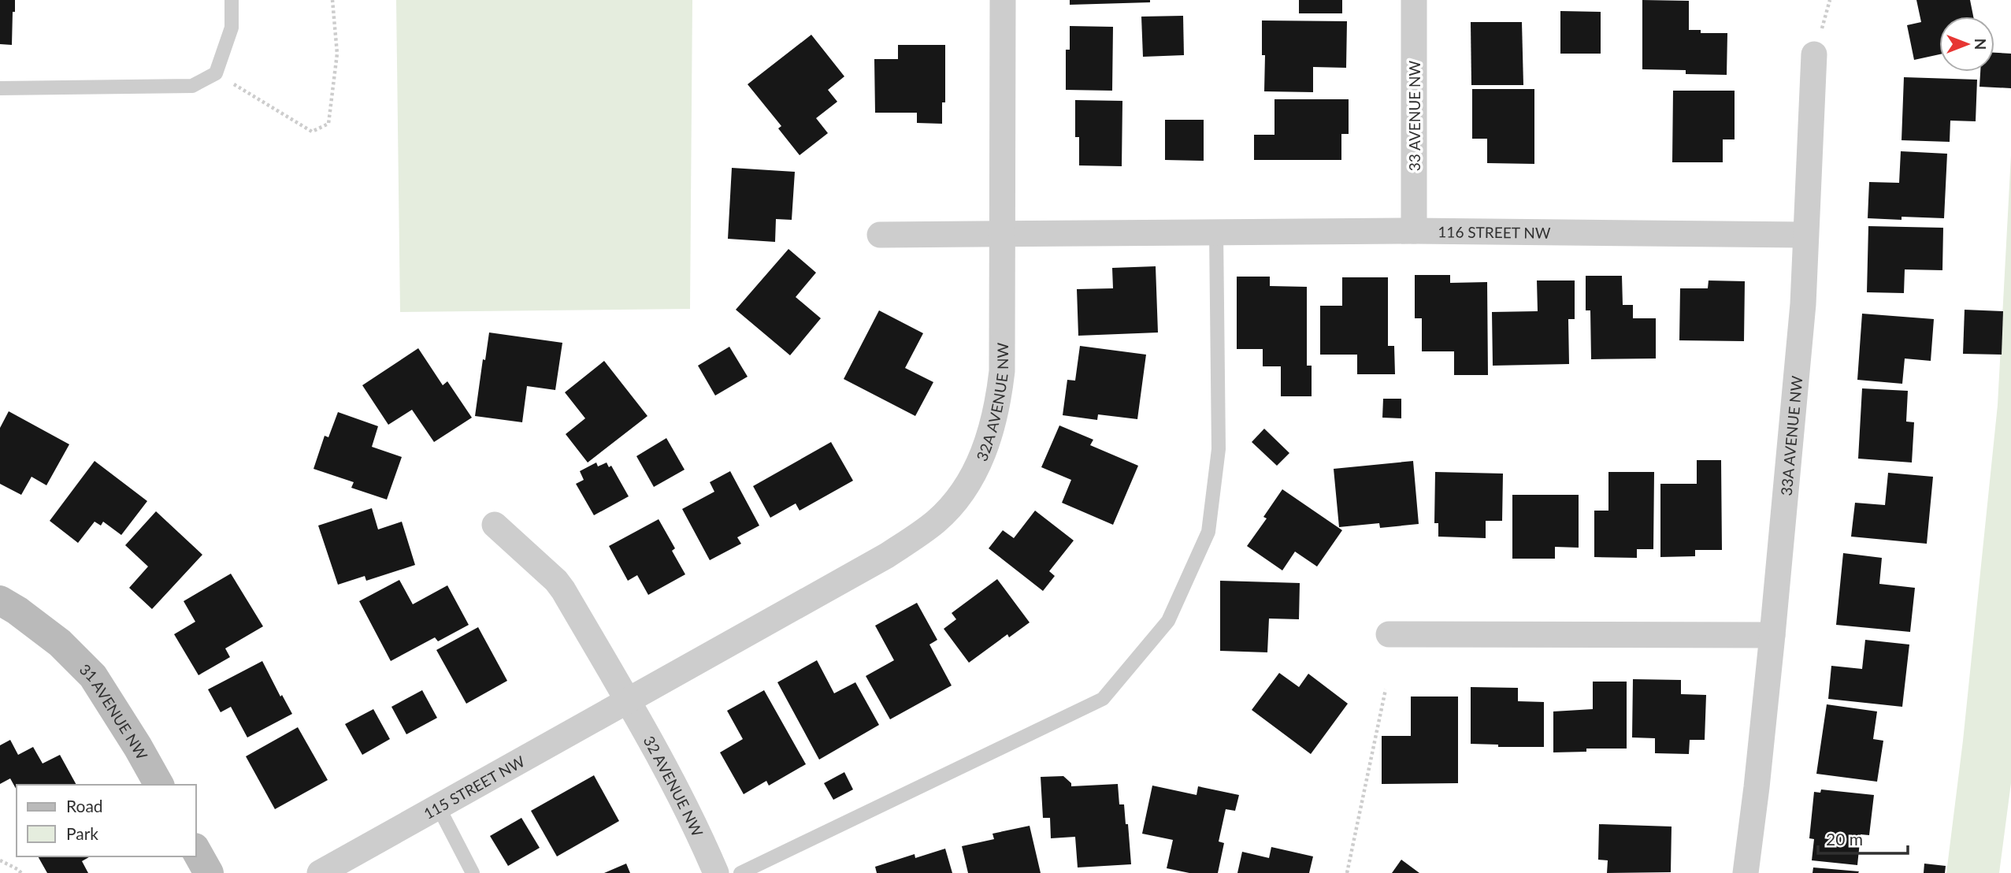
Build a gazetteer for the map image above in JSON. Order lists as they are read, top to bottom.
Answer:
{
  "streets": {
    "street": [
      "33 AVENUE NW",
      "116 STREET NW",
      "32A AVENUE NW",
      "33A AVENUE NW",
      "31 AVENUE NW",
      "32 AVENUE NW",
      "115 STREET NW"
    ]
  },
  "crossings": [
    ["33 AVENUE NW", "116 STREET NW"],
    ["116 STREET NW", "32A AVENUE NW"],
    ["116 STREET NW", "33A AVENUE NW"],
    ["32A AVENUE NW", "115 STREET NW"],
    ["32 AVENUE NW", "115 STREET NW"]
  ],
  "legend": ["Road", "Park"],
  "scale_bar": "20 m",
  "north": "right"
}
